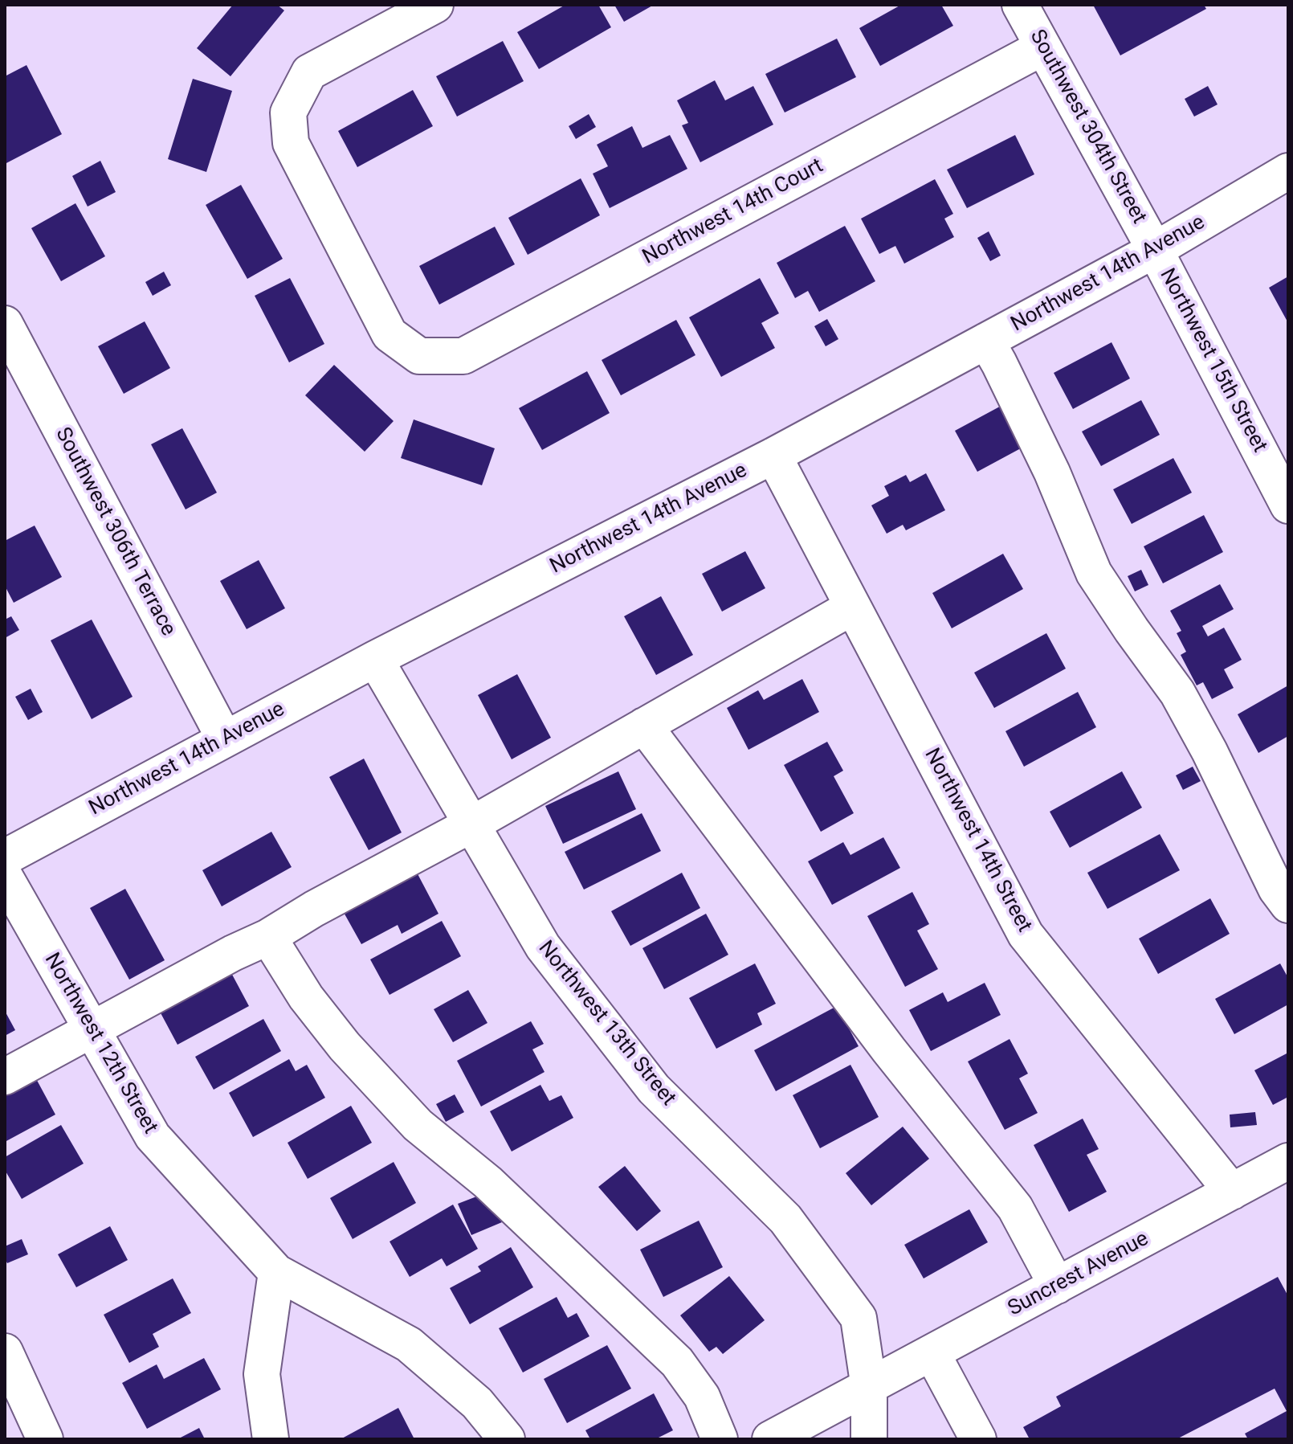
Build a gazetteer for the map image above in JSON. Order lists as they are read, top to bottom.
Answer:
{
  "streets": {
    "street": [
      "Southwest 304th Street",
      "Northwest 14th Court",
      "Northwest 14th Avenue",
      "Northwest 15th Street",
      "Southwest 306th Terrace",
      "Northwest 14th Street",
      "Northwest 13th Street",
      "Northwest 12th Street",
      "Suncrest Avenue"
    ]
  },
  "crossings": [
    ["Southwest 304th Street", "Northwest 14th Court"],
    ["Southwest 304th Street", "Northwest 14th Avenue"],
    ["Southwest 304th Street", "Northwest 15th Street"],
    ["Northwest 14th Avenue", "Northwest 15th Street"],
    ["Northwest 14th Avenue", "Southwest 306th Terrace"],
    ["Northwest 14th Avenue", "Northwest 14th Street"],
    ["Northwest 14th Avenue", "Northwest 13th Street"],
    ["Northwest 14th Street", "Suncrest Avenue"],
    ["Northwest 13th Street", "Suncrest Avenue"]
  ]
}
